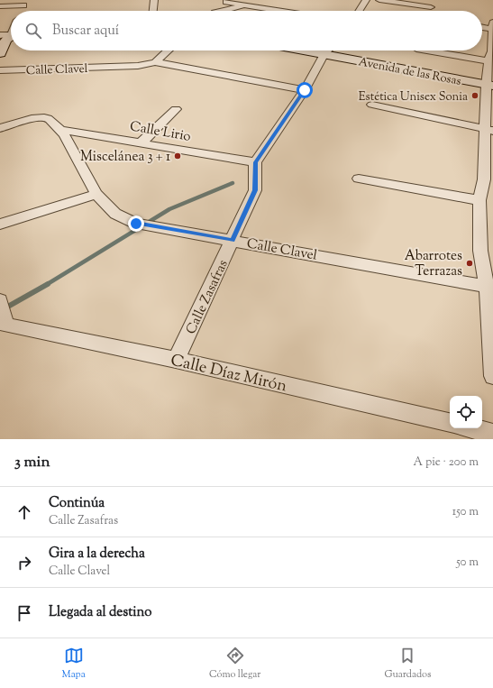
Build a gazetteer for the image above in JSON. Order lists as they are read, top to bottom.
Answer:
{
  "streets": {
    "street": [
      "Calle Clavel",
      "Avenida de las Rosas",
      "Calle Lirio",
      "Calle Zasafras",
      "Calle Díaz Mirón"
    ]
  },
  "crossings": [
    ["Calle Clavel", "Calle Lirio"],
    ["Calle Clavel", "Calle Zasafras"],
    ["Calle Lirio", "Calle Zasafras"],
    ["Calle Zasafras", "Calle Díaz Mirón"]
  ],
  "places": ["Estética Unisex Sonia", "Miscelánea 3 + 1", "Abarrotes Terrazas"],
  "page": {
    "search": "Buscar aquí",
    "heading": ["3 min", "A pie · 200 m"],
    "list": [
      ["Continúa", "Calle Zasafras", "150 m"],
      ["Gira a la derecha", "Calle Clavel", "50 m"],
      "Llegada al destino"
    ],
    "nav": ["Mapa", "Cómo llegar", "Guardados"]
  }
}
